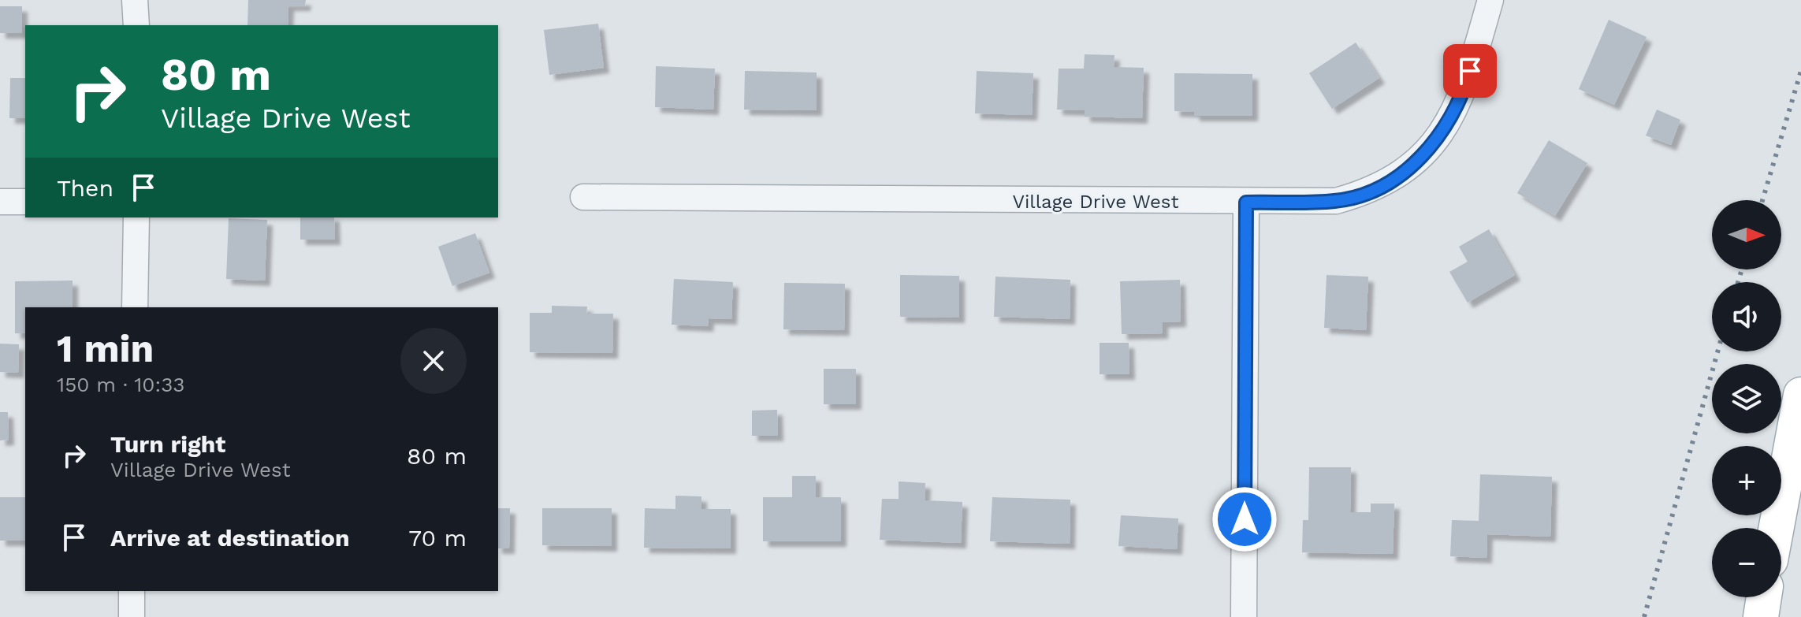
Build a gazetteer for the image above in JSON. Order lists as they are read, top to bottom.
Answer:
{
  "streets": {
    "street": ["Village Drive West"]
  },
  "north": "right",
  "page": {
    "turn": ["80 m", "Village Drive West"],
    "then": "Then",
    "map_buttons": ["+", "−"],
    "heading": ["1 min", "150 m · 10:33"],
    "list": [
      {
        "name": "Turn right",
        "note": "Village Drive West",
        "value": "80 m"
      },
      {
        "name": "Arrive at destination",
        "value": "70 m"
      }
    ]
  }
}
